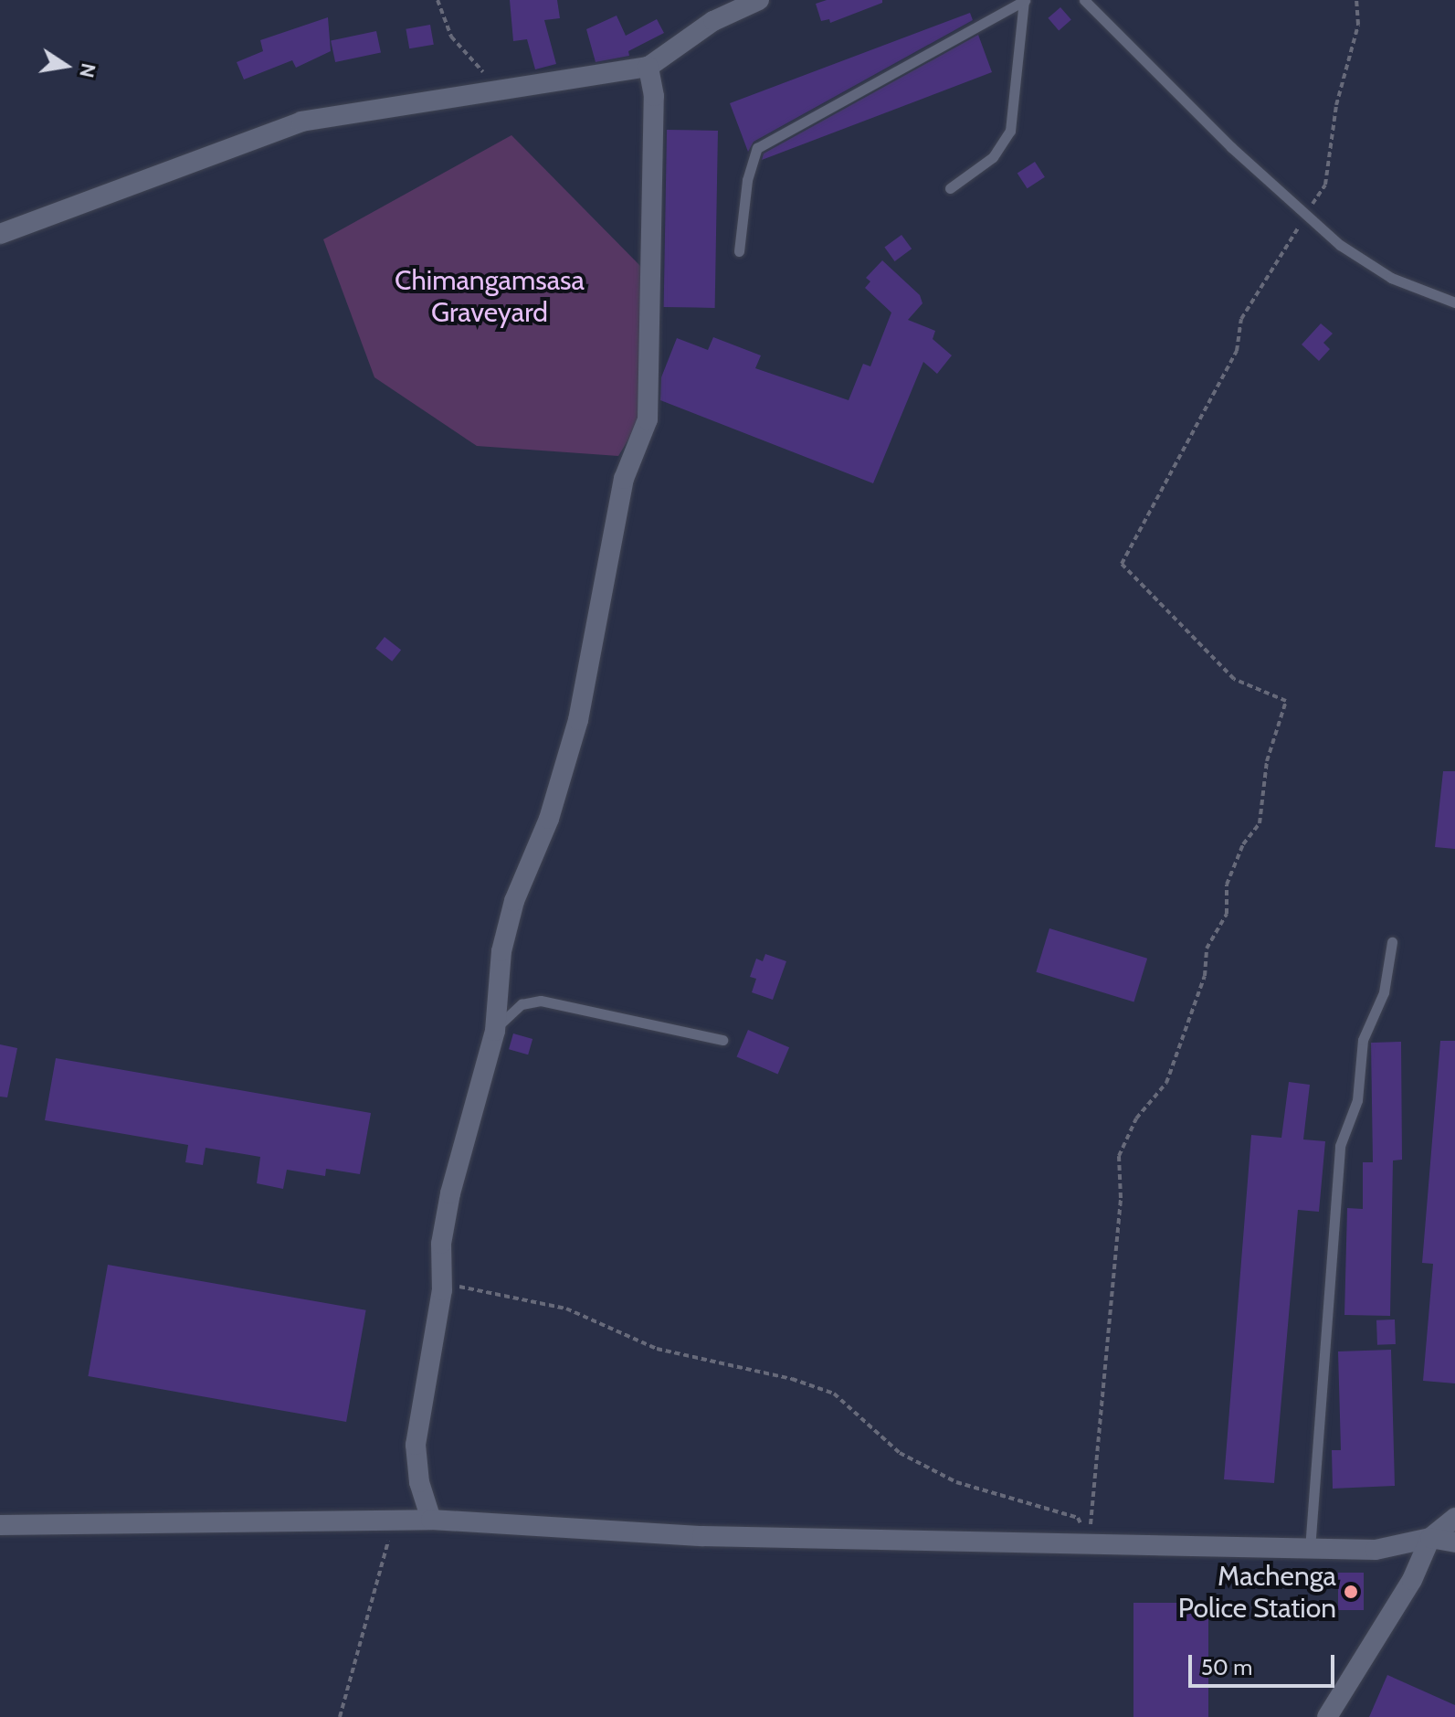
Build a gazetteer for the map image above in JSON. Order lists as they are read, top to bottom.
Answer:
{
  "parks": ["Chimangamsasa Graveyard"],
  "places": ["Machenga Police Station"],
  "scale_bar": "50 m",
  "north": "right"
}
